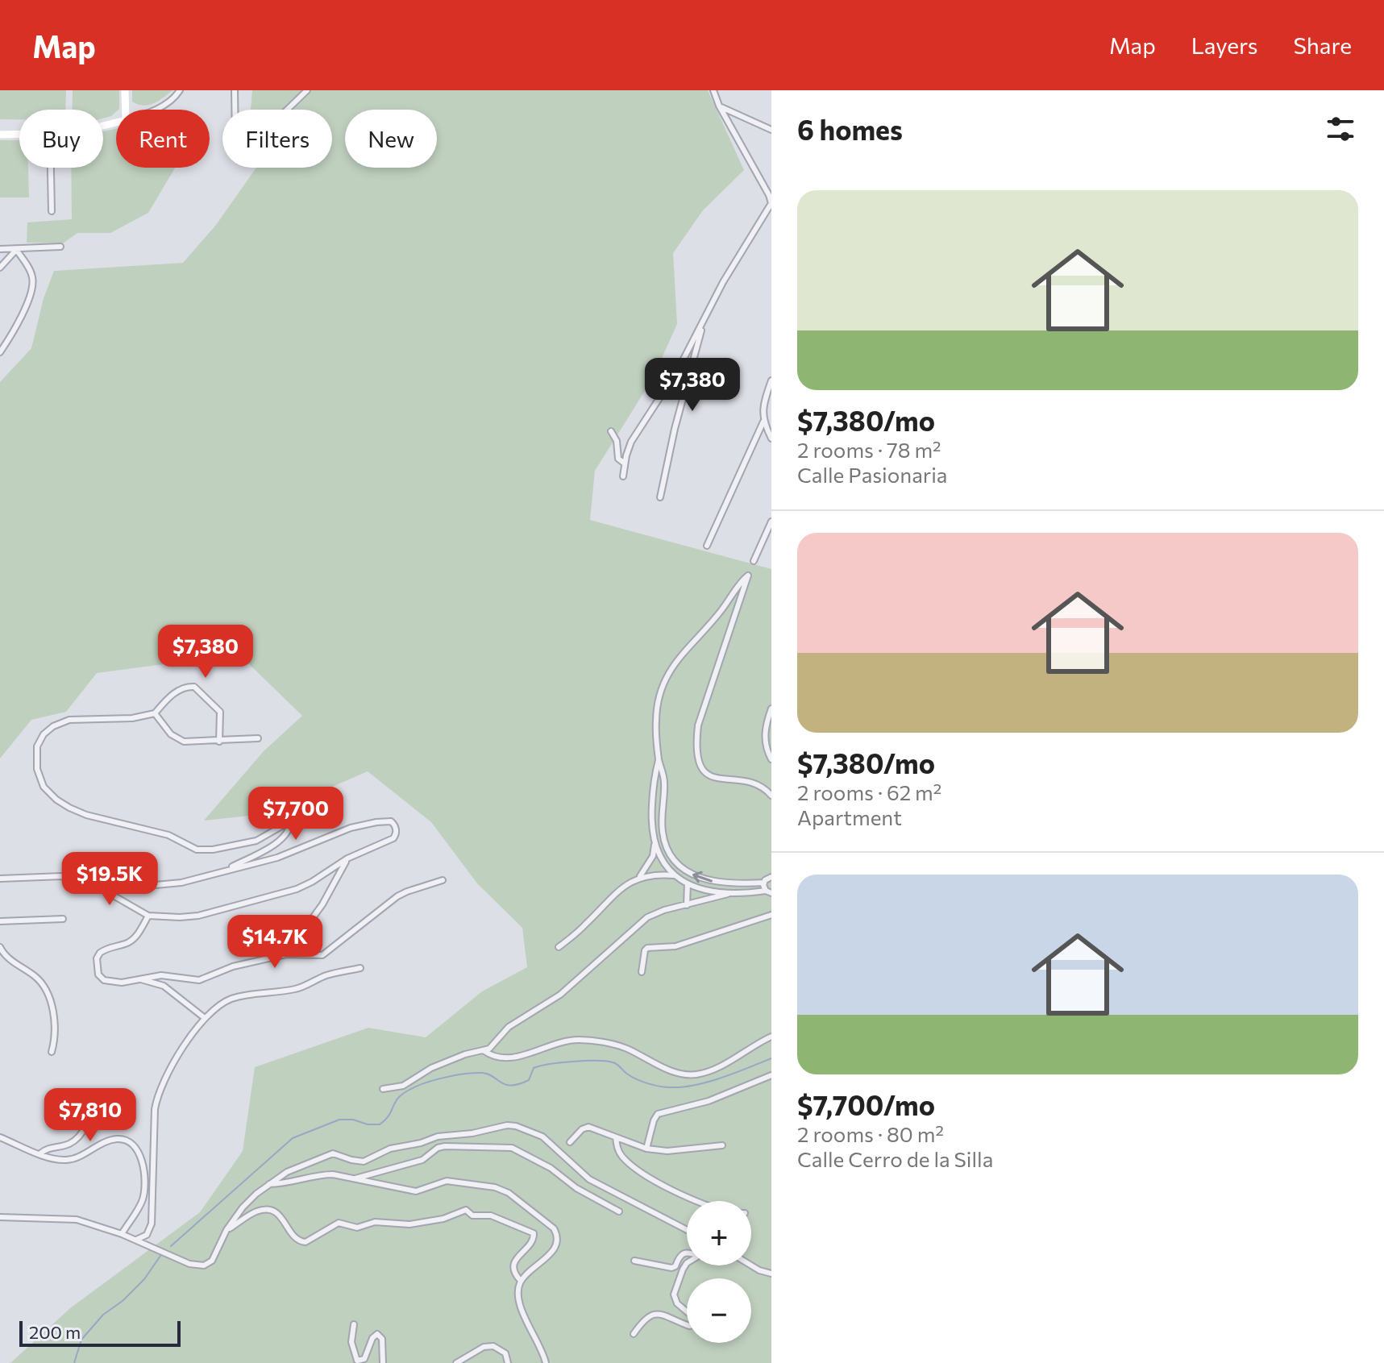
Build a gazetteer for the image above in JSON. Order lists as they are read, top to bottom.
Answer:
{
  "scale_bar": "200 m",
  "page": {
    "header": "Map",
    "nav": ["Map", "Layers", "Share"],
    "heading": "6 homes",
    "chip": [
      "Buy",
      "Rent",
      "Filters",
      "New"
    ],
    "list": [
      {
        "name": "$7,380/mo",
        "note": "2 rooms · 78 m² · Calle Pasionaria"
      },
      {
        "name": "$7,380/mo",
        "note": "2 rooms · 62 m² · Apartment"
      },
      {
        "name": "$7,700/mo",
        "note": "2 rooms · 80 m² · Calle Cerro de la Silla"
      }
    ],
    "price": [
      "$7,380",
      "$7,380",
      "$7,700",
      "$19.5K",
      "$14.7K",
      "$7,810"
    ],
    "map_buttons": ["+", "−"],
    "scale": "200 m"
  }
}
